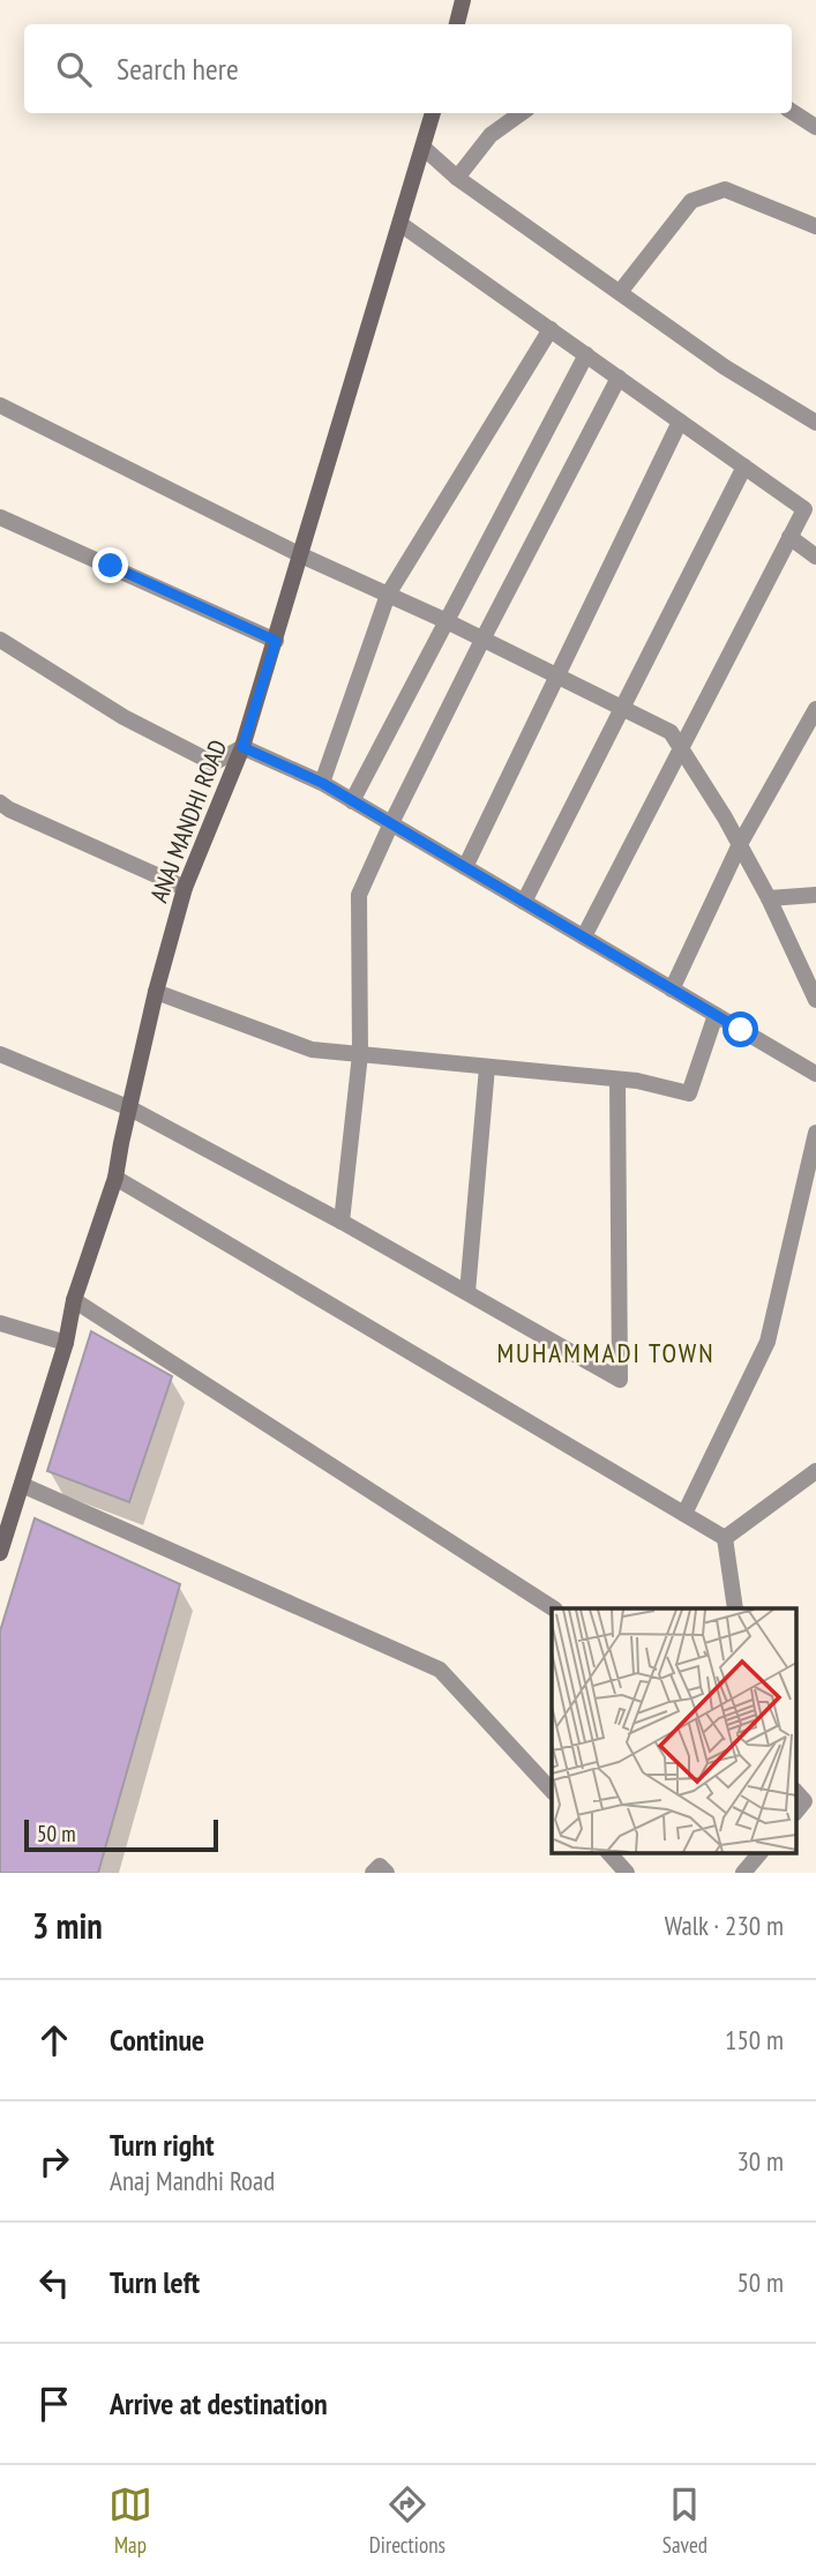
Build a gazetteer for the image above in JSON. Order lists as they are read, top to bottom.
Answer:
{
  "streets": {
    "street": ["ANAJ MANDHI ROAD"]
  },
  "districts": ["MUHAMMADI TOWN"],
  "scale_bar": "50 m",
  "page": {
    "search": "Search here",
    "scale": "50 m",
    "heading": ["3 min", "Walk · 230 m"],
    "list": [
      ["Continue", "150 m"],
      ["Turn right", "Anaj Mandhi Road", "30 m"],
      ["Turn left", "50 m"],
      "Arrive at destination"
    ],
    "nav": ["Map", "Directions", "Saved"]
  }
}
